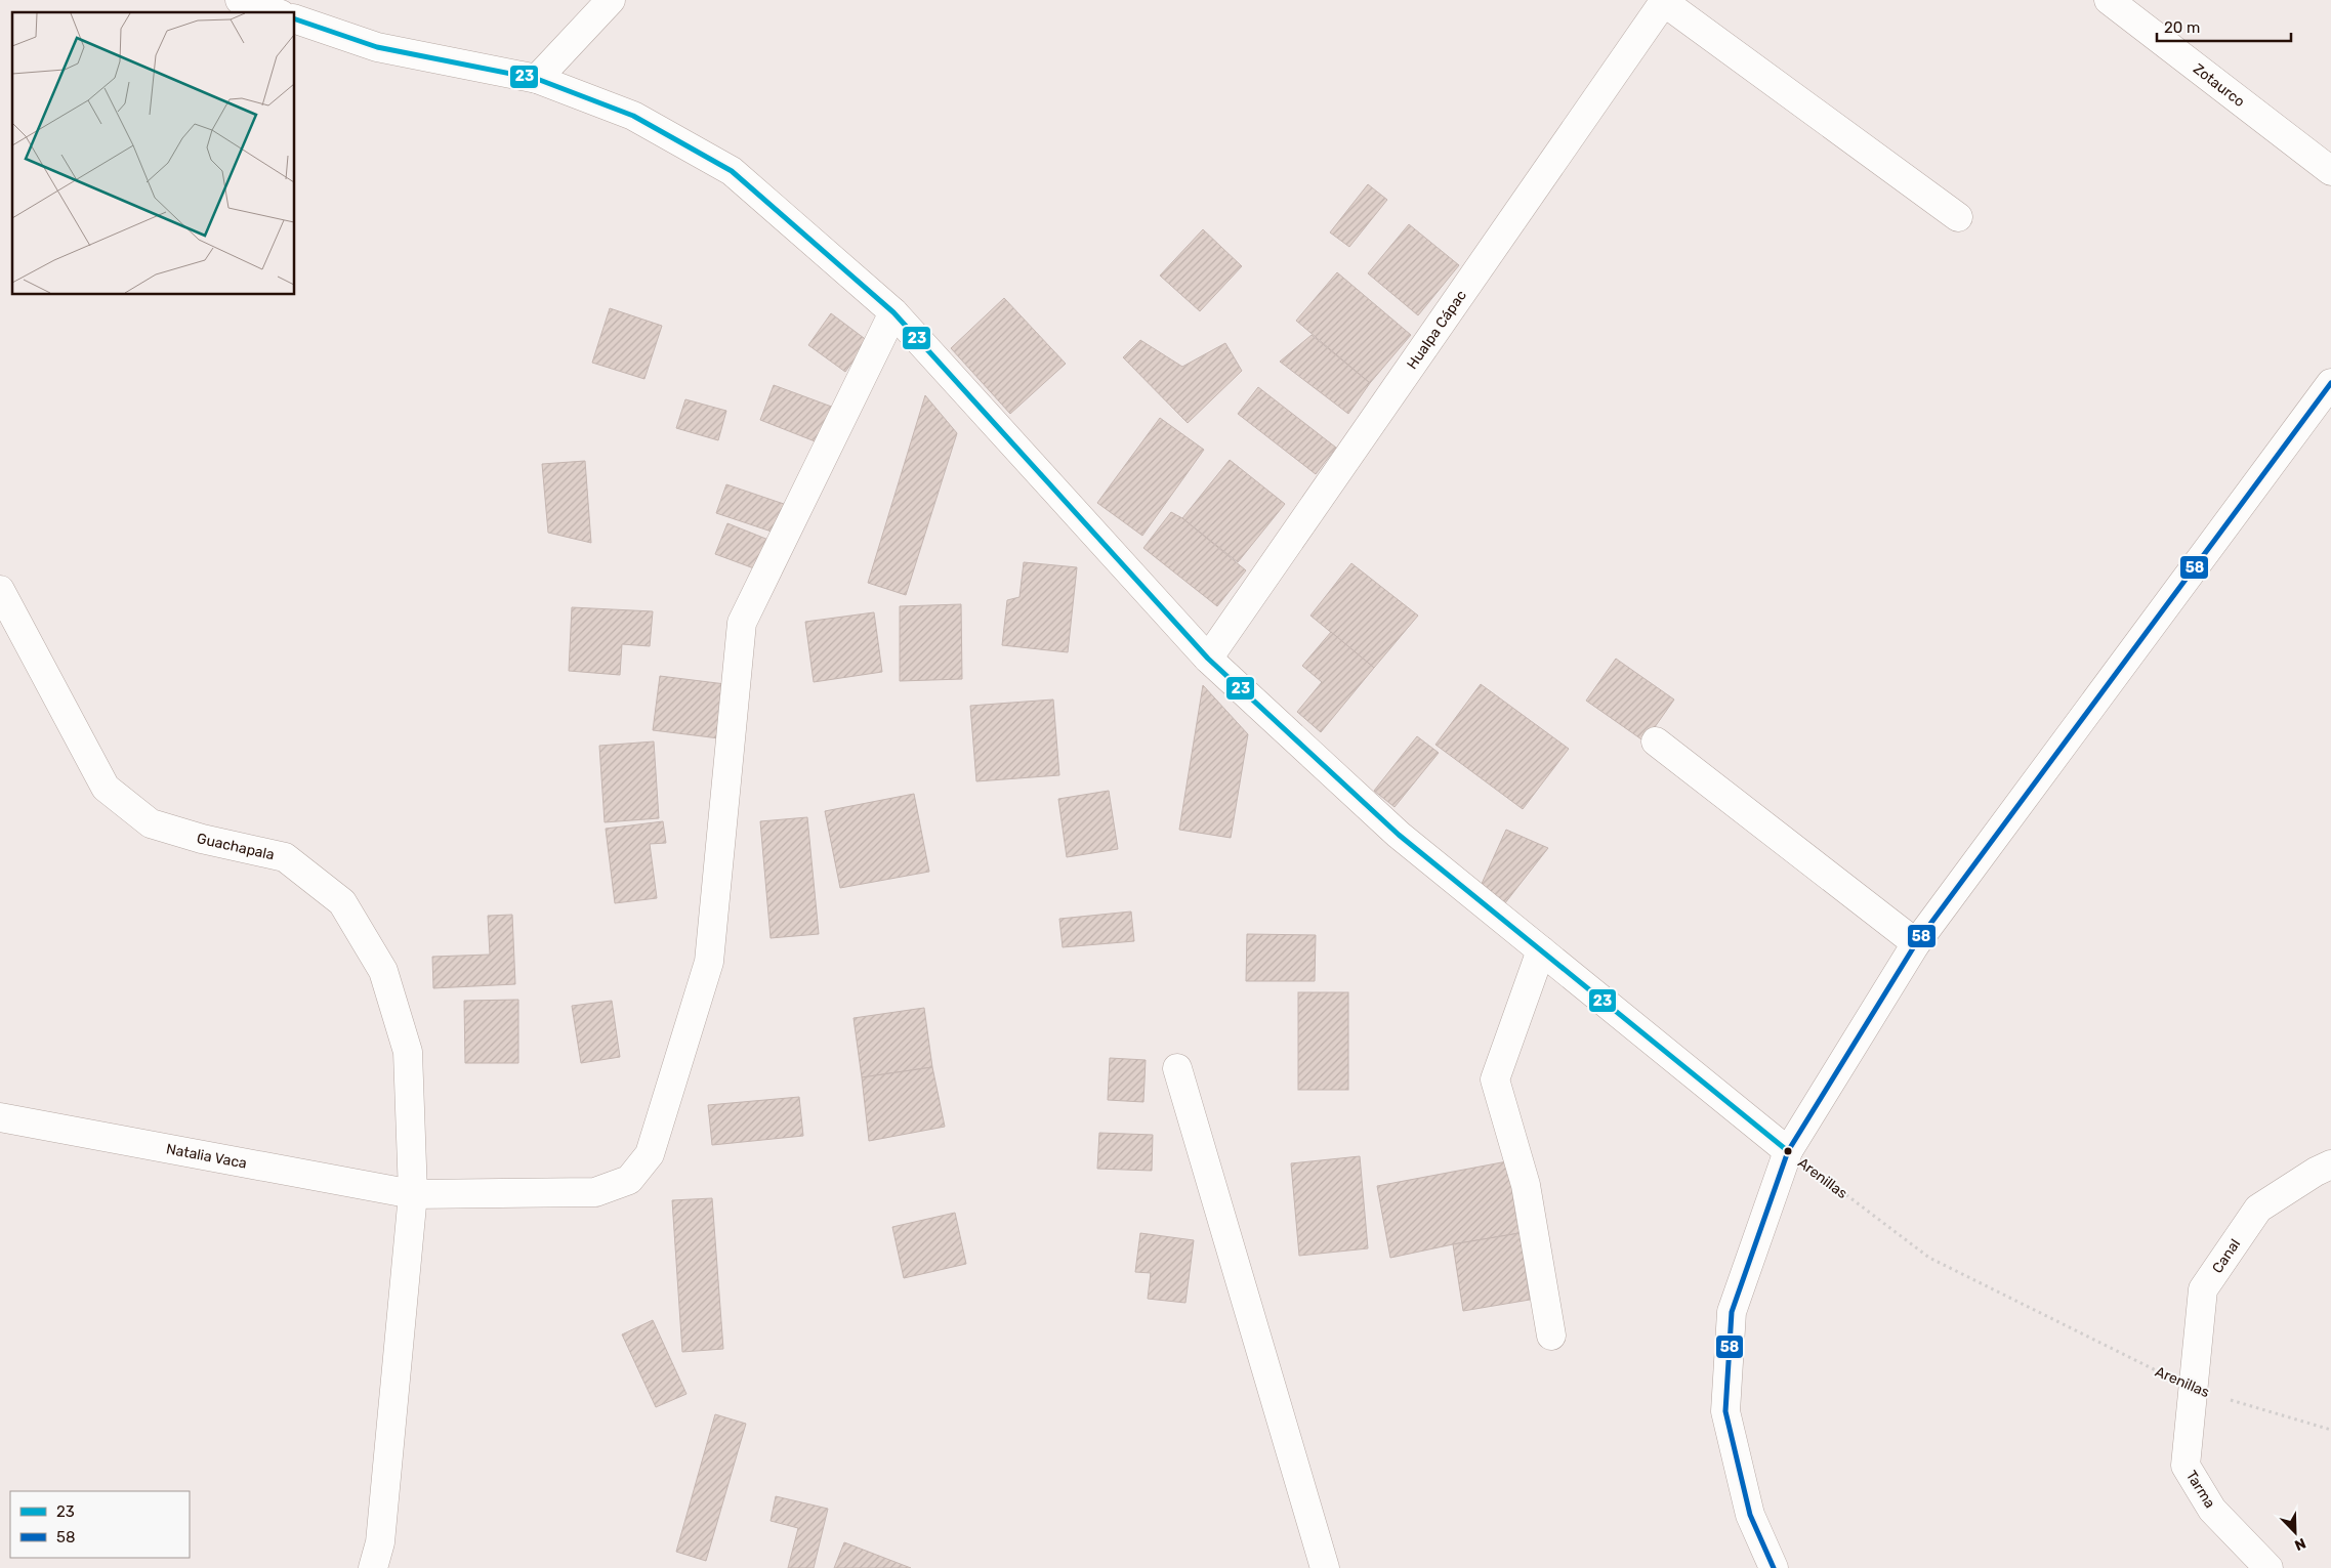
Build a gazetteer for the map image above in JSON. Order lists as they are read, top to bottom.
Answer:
{
  "streets": {
    "street": [
      "Zotaurco",
      "Hualpa Cápac",
      "Guachapala",
      "Natalia Vaca",
      "Arenillas",
      "Canal",
      "Tarma"
    ]
  },
  "crossings": [
    ["Hualpa Cápac", "Arenillas"],
    ["Guachapala", "Natalia Vaca"],
    ["Natalia Vaca", "Arenillas"],
    ["Arenillas", "Canal"],
    ["Arenillas", "Tarma"],
    ["Canal", "Tarma"]
  ],
  "lines": ["transit line 23", "transit line 58"],
  "legend": ["23", "58"],
  "scale_bar": "20 m",
  "north": "bottom right"
}
